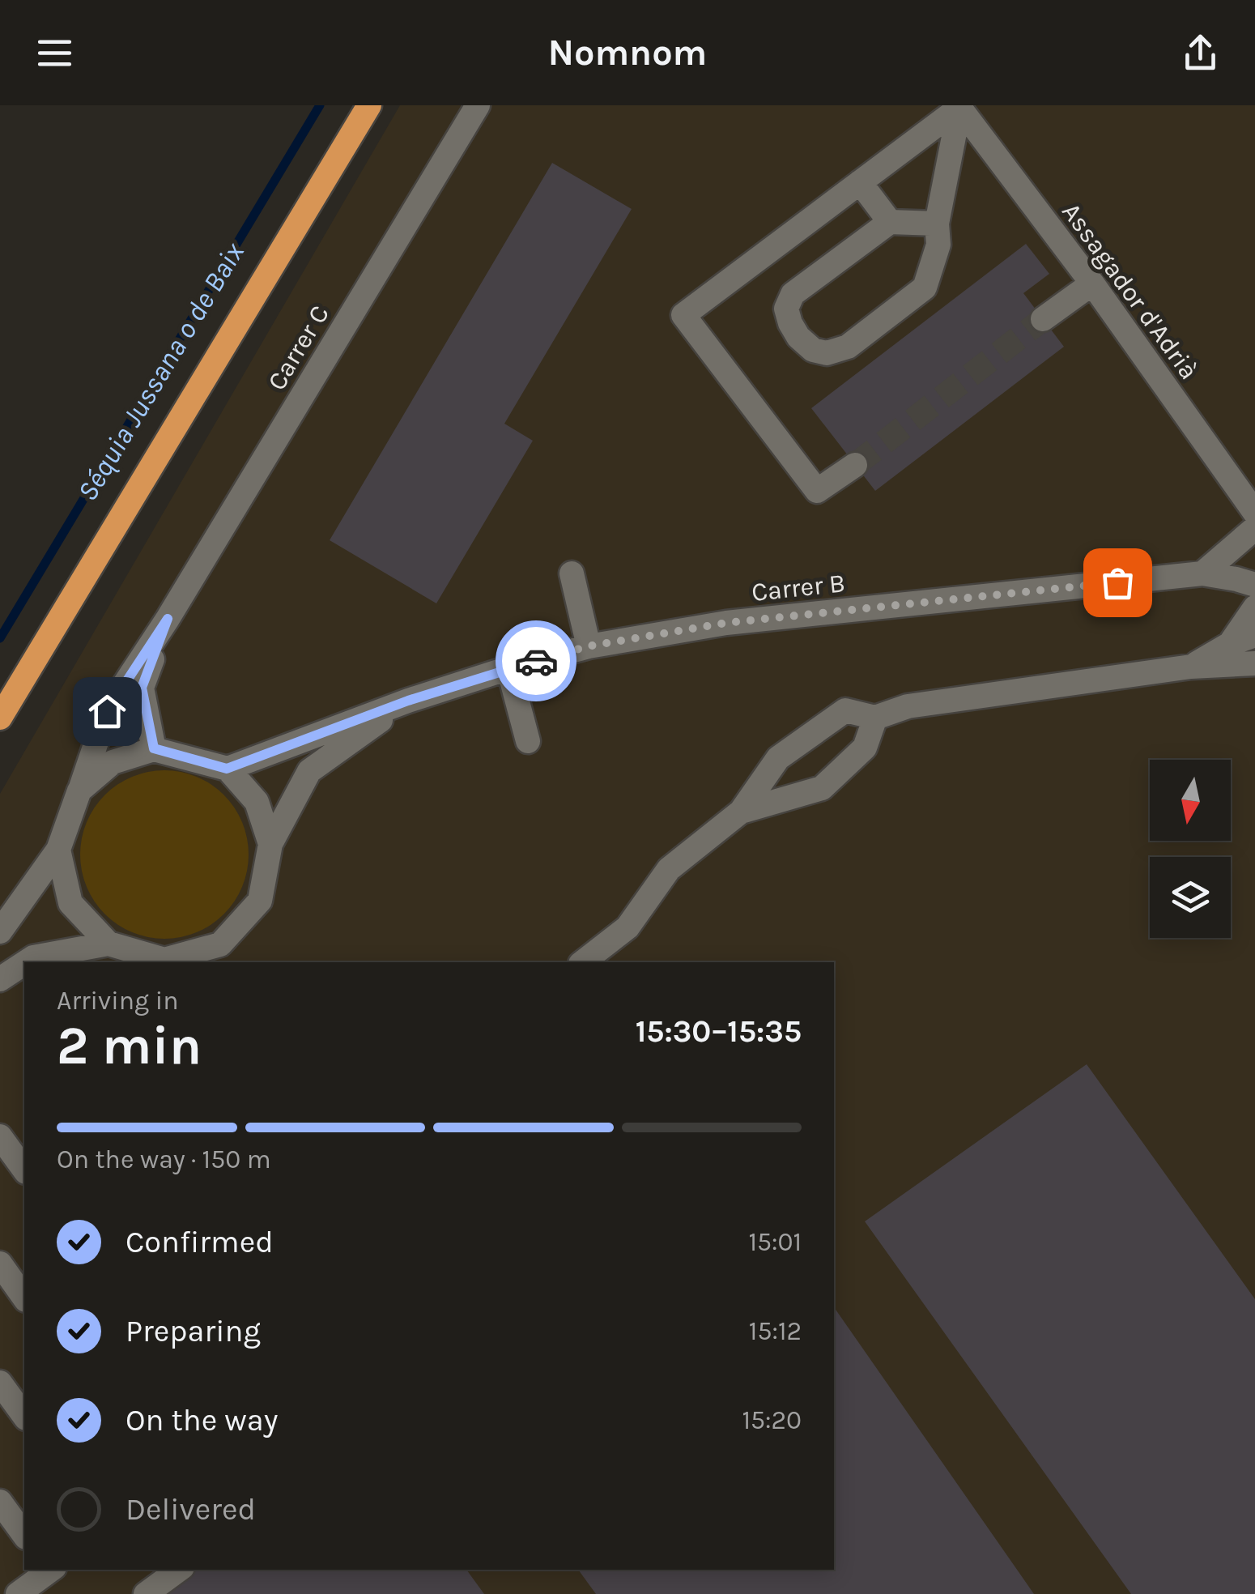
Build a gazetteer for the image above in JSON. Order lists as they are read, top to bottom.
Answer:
{
  "streets": {
    "street": ["Assagador d'Adrià", "Carrer C", "Carrer B"]
  },
  "crossings": [
    ["Carrer C", "Carrer B"]
  ],
  "water": ["Séquia Jussana o de Baix"],
  "north": "bottom",
  "page": {
    "header": "Nomnom",
    "heading": ["2 min", "Arriving in", "15:30–15:35"],
    "bar": "On the way · 150 m",
    "list": [
      ["Confirmed", "15:01"],
      ["Preparing", "15:12"],
      ["On the way", "15:20"],
      "Delivered"
    ]
  }
}
